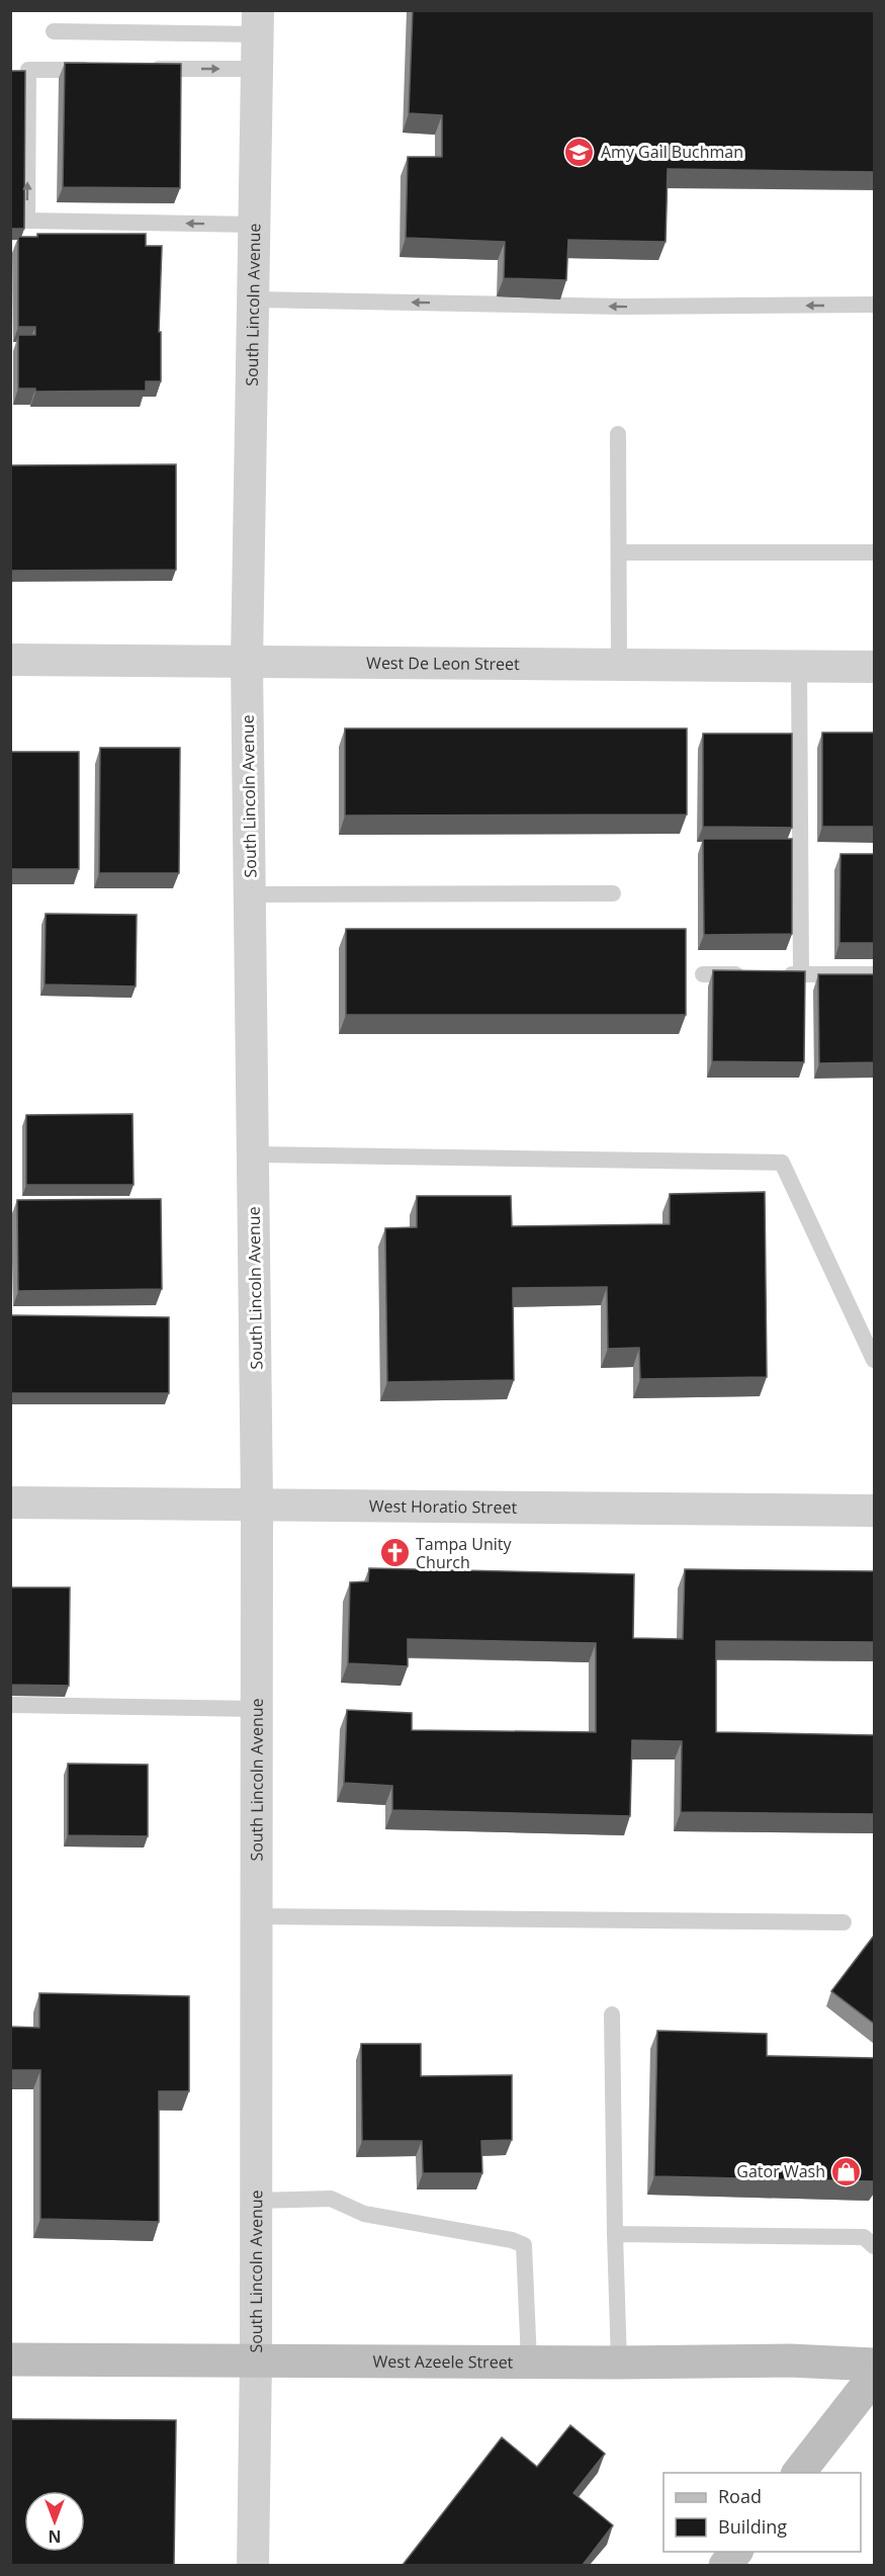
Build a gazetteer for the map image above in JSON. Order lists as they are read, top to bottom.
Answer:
{
  "streets": {
    "main road": ["West Azeele Street"],
    "street": ["South Lincoln Avenue", "West De Leon Street", "West Horatio Street"]
  },
  "crossings": [
    ["South Lincoln Avenue", "West De Leon Street"],
    ["South Lincoln Avenue", "West Horatio Street"],
    ["South Lincoln Avenue", "West Azeele Street"]
  ],
  "places": {
    "school or university": ["Amy Gail Buchman"],
    "church": ["Tampa Unity Church"],
    "shop": ["Gator Wash"]
  },
  "legend": ["Road", "Building"],
  "north": "bottom"
}
